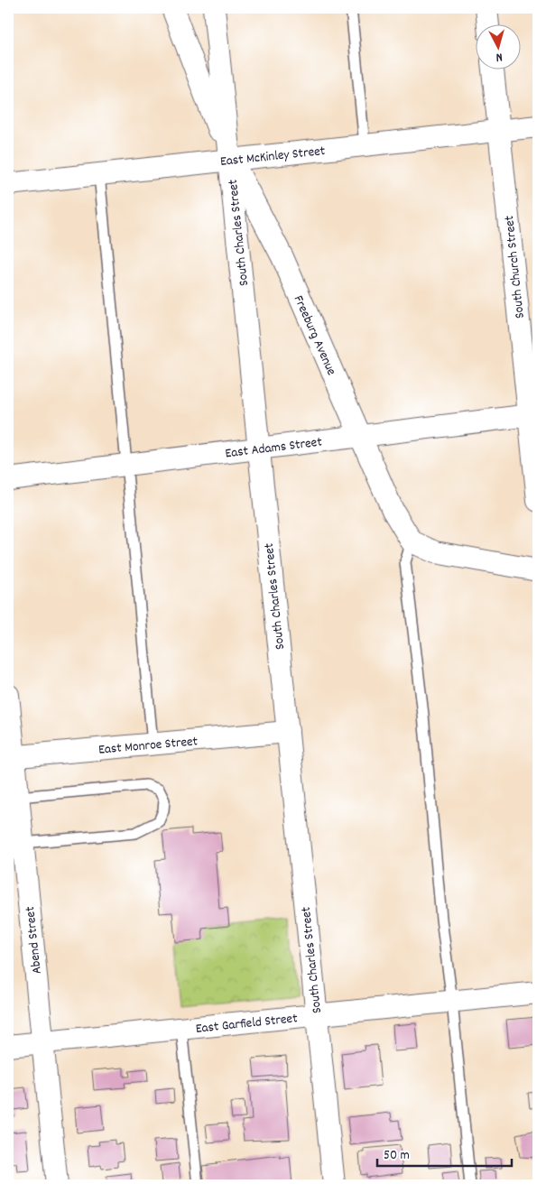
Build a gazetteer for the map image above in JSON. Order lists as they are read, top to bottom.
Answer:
{
  "streets": {
    "street": [
      "East McKinley Street",
      "South Charles Street",
      "South Church Street",
      "Freeburg Avenue",
      "East Adams Street",
      "East Monroe Street",
      "Abend Street",
      "East Garfield Street"
    ]
  },
  "crossings": [
    ["East McKinley Street", "South Charles Street"],
    ["East McKinley Street", "South Church Street"],
    ["East McKinley Street", "Freeburg Avenue"],
    ["South Charles Street", "Freeburg Avenue"],
    ["South Charles Street", "East Adams Street"],
    ["South Charles Street", "East Monroe Street"],
    ["South Charles Street", "East Garfield Street"],
    ["South Church Street", "East Adams Street"],
    ["Freeburg Avenue", "East Adams Street"],
    ["East Monroe Street", "Abend Street"],
    ["Abend Street", "East Garfield Street"]
  ],
  "scale_bar": "50 m",
  "north": "bottom"
}
